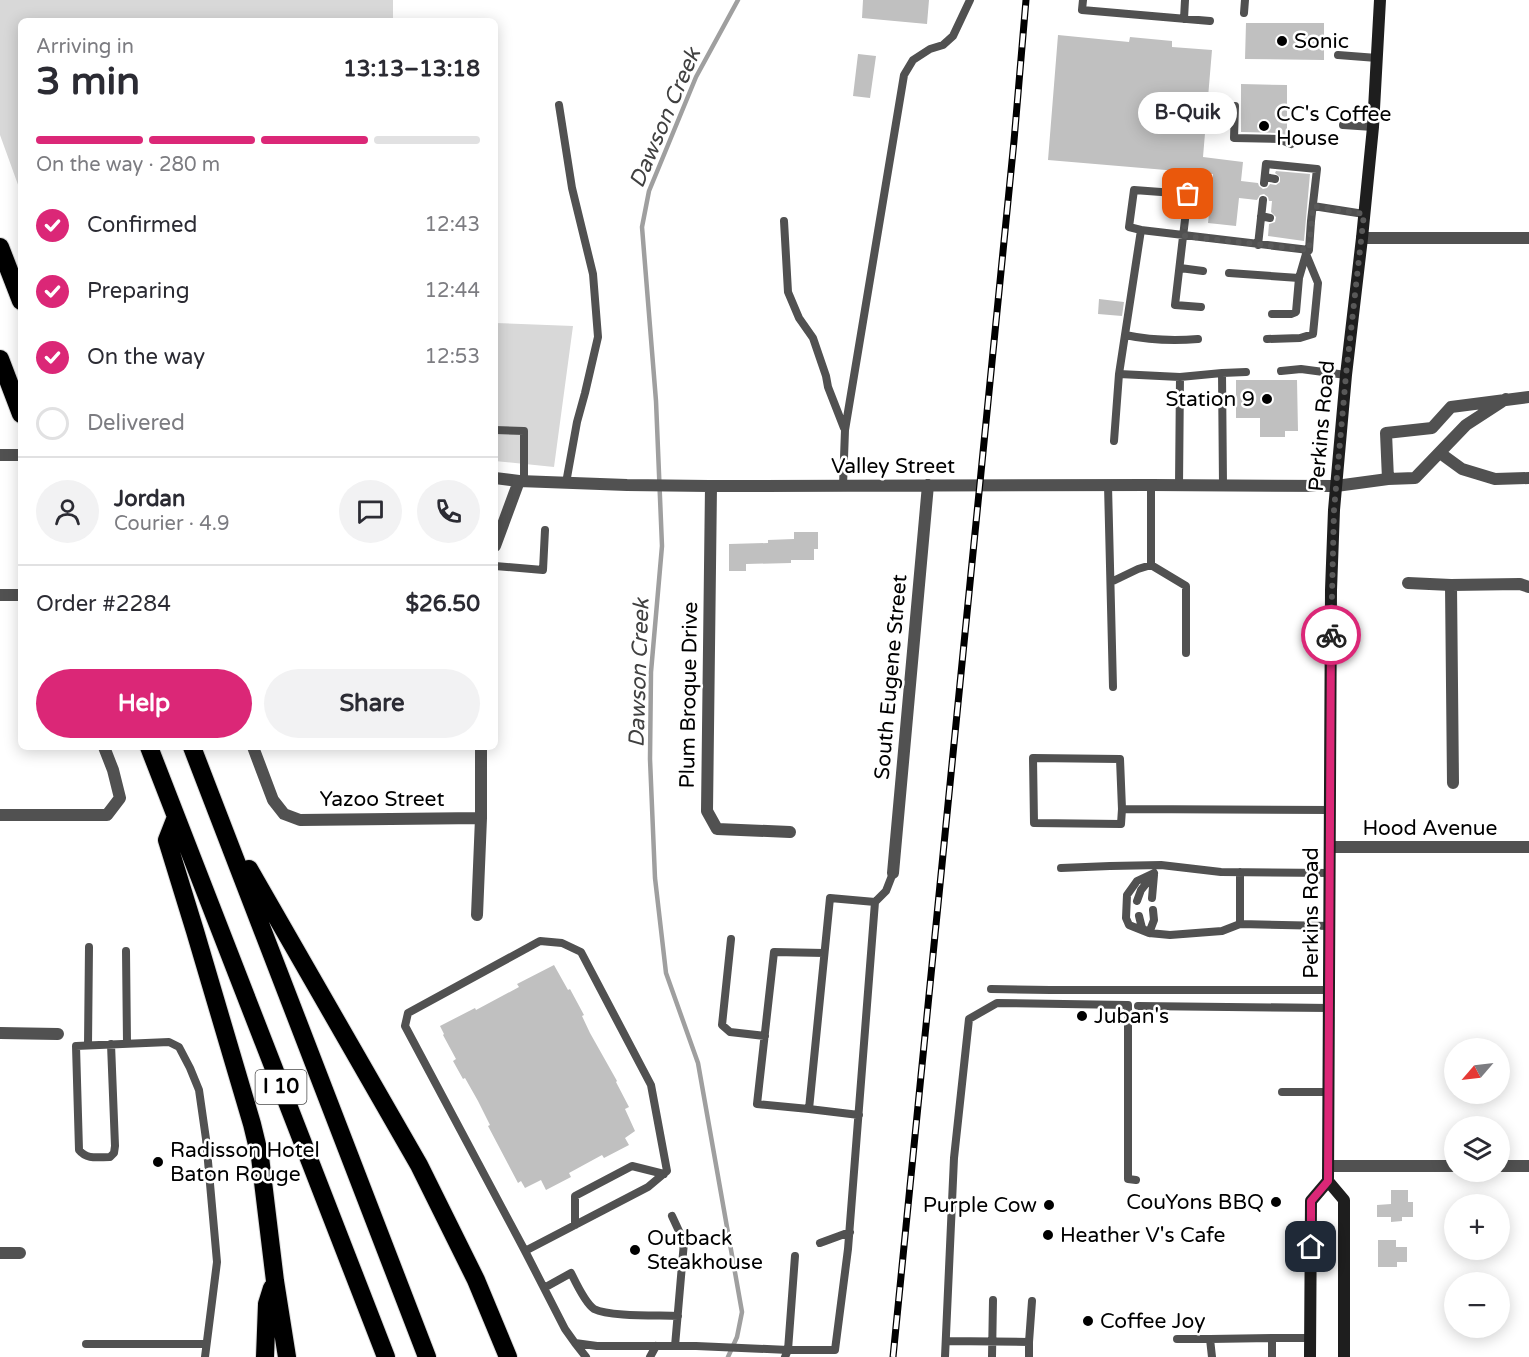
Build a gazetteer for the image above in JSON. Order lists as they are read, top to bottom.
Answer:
{
  "streets": {
    "highway": ["I 10"],
    "main road": ["Perkins Road"],
    "street": [
      "Valley Street",
      "South Eugene Street",
      "Plum Broque Drive",
      "Yazoo Street",
      "Hood Avenue"
    ]
  },
  "crossings": [
    ["Perkins Road", "Valley Street"],
    ["Perkins Road", "Hood Avenue"],
    ["Valley Street", "South Eugene Street"],
    ["Valley Street", "Plum Broque Drive"]
  ],
  "water": ["Dawson Creek"],
  "places": [
    "Sonic",
    "CC's Coffee House",
    "B-Quik",
    "Station 9",
    "Juban's",
    "Radisson Hotel Baton Rouge",
    "CouYons BBQ",
    "Purple Cow",
    "Heather V's Cafe",
    "Outback Steakhouse",
    "Coffee Joy"
  ],
  "north": "bottom left",
  "page": {
    "heading": ["3 min", "Arriving in", "13:13–13:18"],
    "panel": [
      "Jordan",
      "Courier · 4.9",
      "Order #2284",
      "$26.50"
    ],
    "bubble": "B-Quik",
    "bar": "On the way · 280 m",
    "list": [
      ["Confirmed", "12:43"],
      ["Preparing", "12:44"],
      ["On the way", "12:53"],
      "Delivered"
    ],
    "buttons": ["Help", "Share"],
    "map_buttons": ["+", "−"]
  }
}
